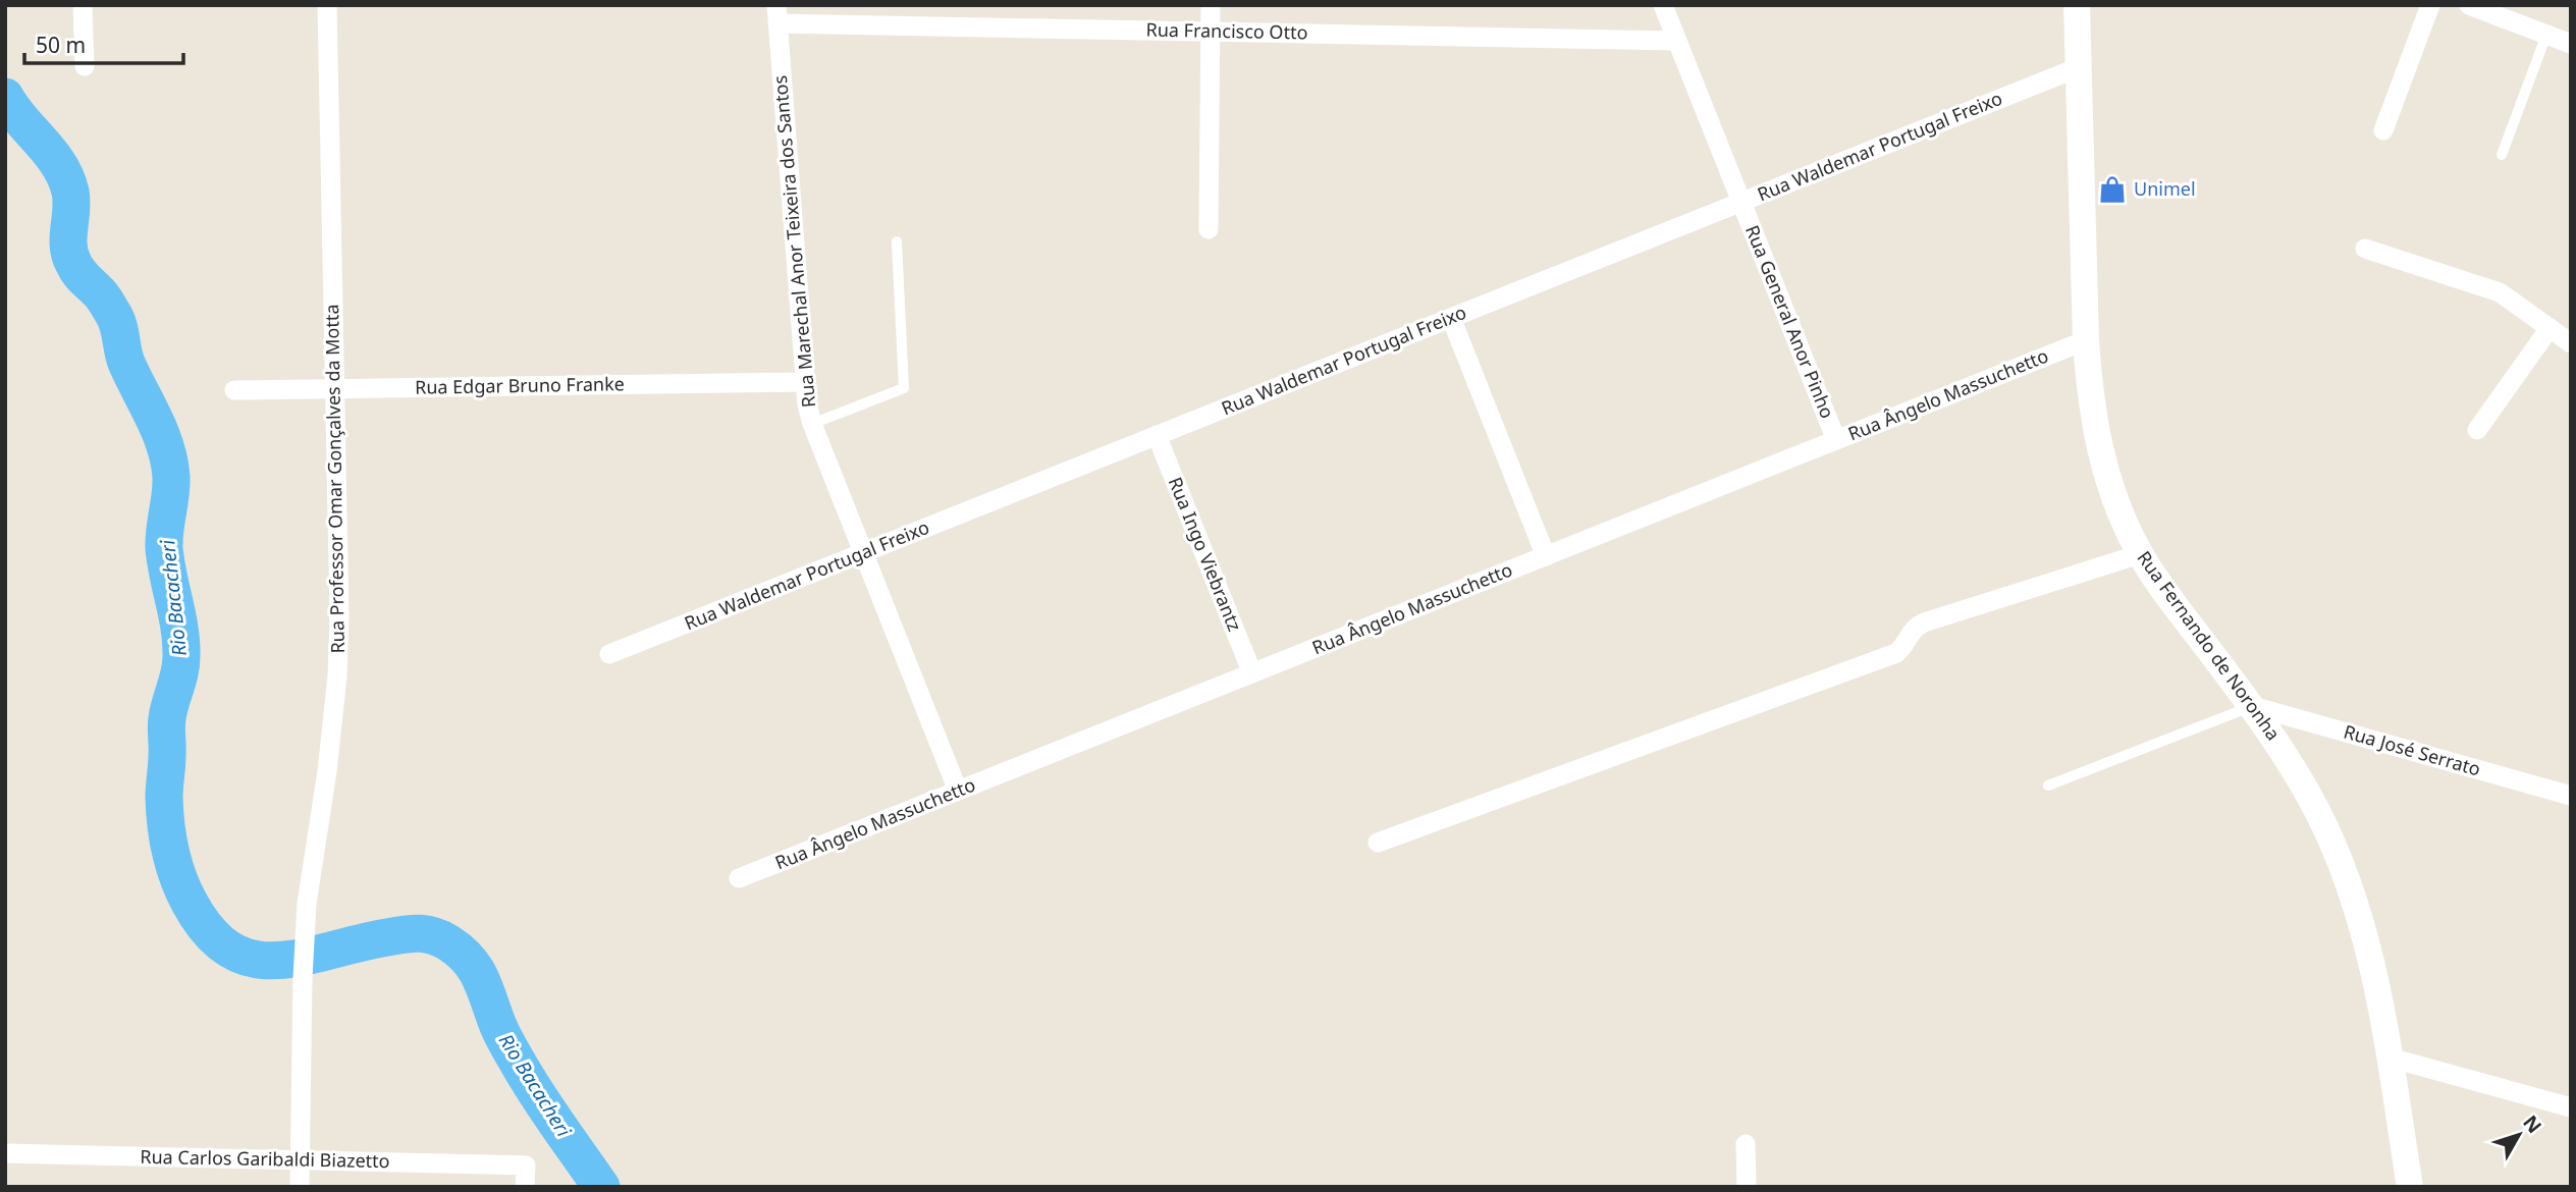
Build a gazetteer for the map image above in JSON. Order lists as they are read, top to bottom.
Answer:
{
  "streets": {
    "main road": ["Rua Fernando de Noronha"],
    "street": [
      "Rua Francisco Otto",
      "Rua Waldemar Portugal Freixo",
      "Rua Marechal Anor Teixeira dos Santos",
      "Rua General Anor Pinho",
      "Rua Edgar Bruno Franke",
      "Rua Ângelo Massuchetto",
      "Rua Professor Omar Gonçalves da Motta",
      "Rua Ingo Viebrantz",
      "Rua José Serrato",
      "Rua Carlos Garibaldi Biazetto"
    ]
  },
  "crossings": [
    ["Rua Francisco Otto", "Rua Marechal Anor Teixeira dos Santos"],
    ["Rua Francisco Otto", "Rua General Anor Pinho"],
    ["Rua Waldemar Portugal Freixo", "Rua Marechal Anor Teixeira dos Santos"],
    ["Rua Waldemar Portugal Freixo", "Rua General Anor Pinho"],
    ["Rua Waldemar Portugal Freixo", "Rua Ingo Viebrantz"],
    ["Rua Waldemar Portugal Freixo", "Rua Fernando de Noronha"],
    ["Rua Marechal Anor Teixeira dos Santos", "Rua Edgar Bruno Franke"],
    ["Rua Marechal Anor Teixeira dos Santos", "Rua Ângelo Massuchetto"],
    ["Rua General Anor Pinho", "Rua Ângelo Massuchetto"],
    ["Rua Edgar Bruno Franke", "Rua Professor Omar Gonçalves da Motta"],
    ["Rua Ângelo Massuchetto", "Rua Ingo Viebrantz"],
    ["Rua Ângelo Massuchetto", "Rua Fernando de Noronha"],
    ["Rua Professor Omar Gonçalves da Motta", "Rua Carlos Garibaldi Biazetto"],
    ["Rua Fernando de Noronha", "Rua José Serrato"]
  ],
  "water": ["Rio Bacacheri"],
  "places": {
    "shop": ["Unimel"]
  },
  "scale_bar": "50 m",
  "north": "top right"
}
